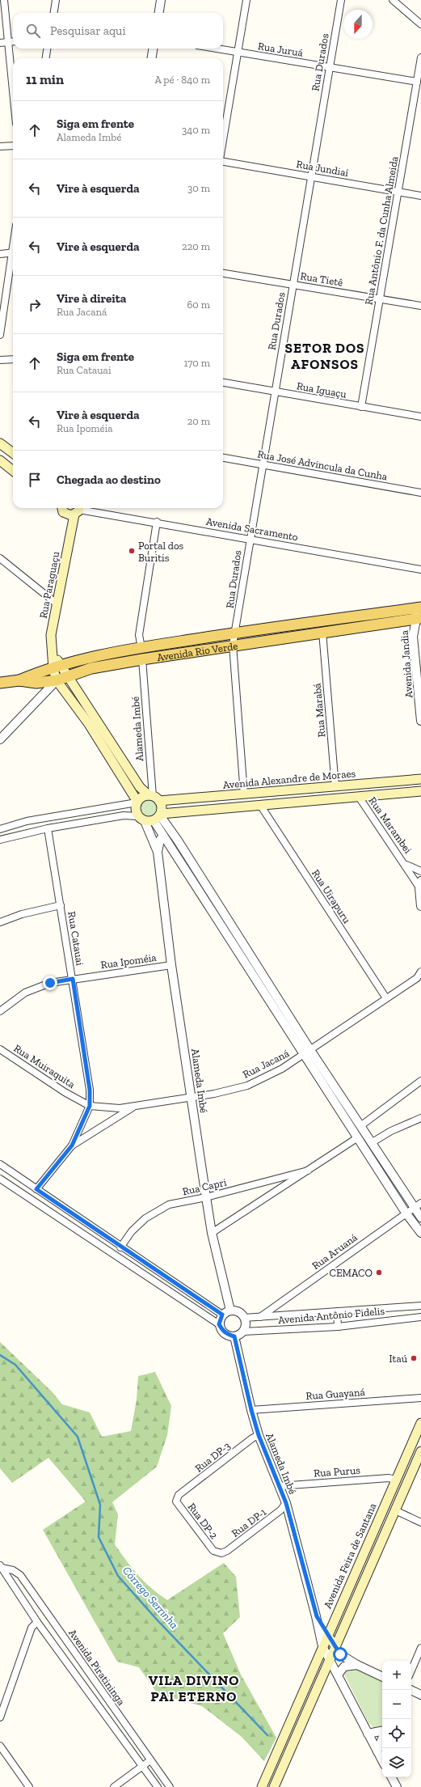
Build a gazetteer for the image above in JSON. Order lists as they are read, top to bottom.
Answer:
{
  "streets": {
    "main road": [
      "Rua Paraguaçu",
      "Avenida Rio Verde",
      "Avenida Alexandre de Moraes",
      "Avenida Feira de Santana"
    ],
    "street": [
      "Rua Juruá",
      "Rua Durados",
      "Rua Jundiaí",
      "Rua Antônio F. da Cunha Almeida",
      "Rua Tietê",
      "Rua Iguaçu",
      "Rua José Advincula da Cunha",
      "Avenida Sacramento",
      "Avenida Jandia",
      "Rua Marabá",
      "Alameda Imbé",
      "Rua Marambei",
      "Rua Uirapuru",
      "Rua Catauai",
      "Rua Ipoméia",
      "Rua Jacaná",
      "Rua Muiraquita",
      "Rua Capri",
      "Rua Aruaná",
      "Avenida Antônio Fidelis",
      "Rua Guayaná",
      "Rua DP-3",
      "Rua Purus",
      "Rua DP-2",
      "Rua DP-1",
      "Avenida Piratininga"
    ]
  },
  "crossings": [
    ["Rua Juruá", "Rua Durados"],
    ["Rua Juruá", "Rua Antônio F. da Cunha Almeida"],
    ["Rua Durados", "Rua Jundiaí"],
    ["Rua Durados", "Rua Tietê"],
    ["Rua Durados", "Rua Iguaçu"],
    ["Rua Durados", "Rua José Advincula da Cunha"],
    ["Rua Durados", "Avenida Sacramento"],
    ["Rua Durados", "Avenida Rio Verde"],
    ["Rua Jundiaí", "Rua Antônio F. da Cunha Almeida"],
    ["Rua Antônio F. da Cunha Almeida", "Rua Tietê"],
    ["Rua Antônio F. da Cunha Almeida", "Rua Iguaçu"],
    ["Avenida Sacramento", "Rua Paraguaçu"],
    ["Rua Paraguaçu", "Avenida Rio Verde"],
    ["Rua Paraguaçu", "Alameda Imbé"],
    ["Rua Paraguaçu", "Avenida Alexandre de Moraes"],
    ["Avenida Rio Verde", "Avenida Jandia"],
    ["Avenida Rio Verde", "Rua Marabá"],
    ["Avenida Rio Verde", "Alameda Imbé"],
    ["Rua Marabá", "Avenida Alexandre de Moraes"],
    ["Alameda Imbé", "Avenida Alexandre de Moraes"],
    ["Alameda Imbé", "Rua Ipoméia"],
    ["Alameda Imbé", "Rua Jacaná"],
    ["Alameda Imbé", "Rua Capri"],
    ["Alameda Imbé", "Avenida Antônio Fidelis"],
    ["Alameda Imbé", "Rua Guayaná"],
    ["Alameda Imbé", "Rua DP-3"],
    ["Alameda Imbé", "Rua Purus"],
    ["Alameda Imbé", "Rua DP-1"],
    ["Alameda Imbé", "Avenida Feira de Santana"],
    ["Rua Uirapuru", "Rua Jacaná"],
    ["Rua Catauai", "Rua Ipoméia"],
    ["Rua Catauai", "Rua Jacaná"],
    ["Rua Catauai", "Rua Muiraquita"],
    ["Rua Jacaná", "Rua Muiraquita"],
    ["Rua Aruaná", "Avenida Antônio Fidelis"],
    ["Rua DP-3", "Rua DP-2"],
    ["Rua Purus", "Avenida Feira de Santana"],
    ["Rua DP-2", "Rua DP-1"]
  ],
  "districts": ["SETOR DOS AFONSOS", "VILA DIVINO PAI ETERNO"],
  "water": ["Córrego Serrinha"],
  "places": ["Portal dos Buritis", "CEMACO", "Itaú"],
  "north": "bottom",
  "page": {
    "search": "Pesquisar aqui",
    "heading": ["11 min", "A pé · 840 m"],
    "list": [
      ["Siga em frente", "Alameda Imbé", "340 m"],
      ["Vire à esquerda", "30 m"],
      ["Vire à esquerda", "220 m"],
      ["Vire à direita", "Rua Jacaná", "60 m"],
      ["Siga em frente", "Rua Catauai", "170 m"],
      ["Vire à esquerda", "Rua Ipoméia", "20 m"],
      "Chegada ao destino"
    ],
    "map_buttons": ["+", "−"]
  }
}
